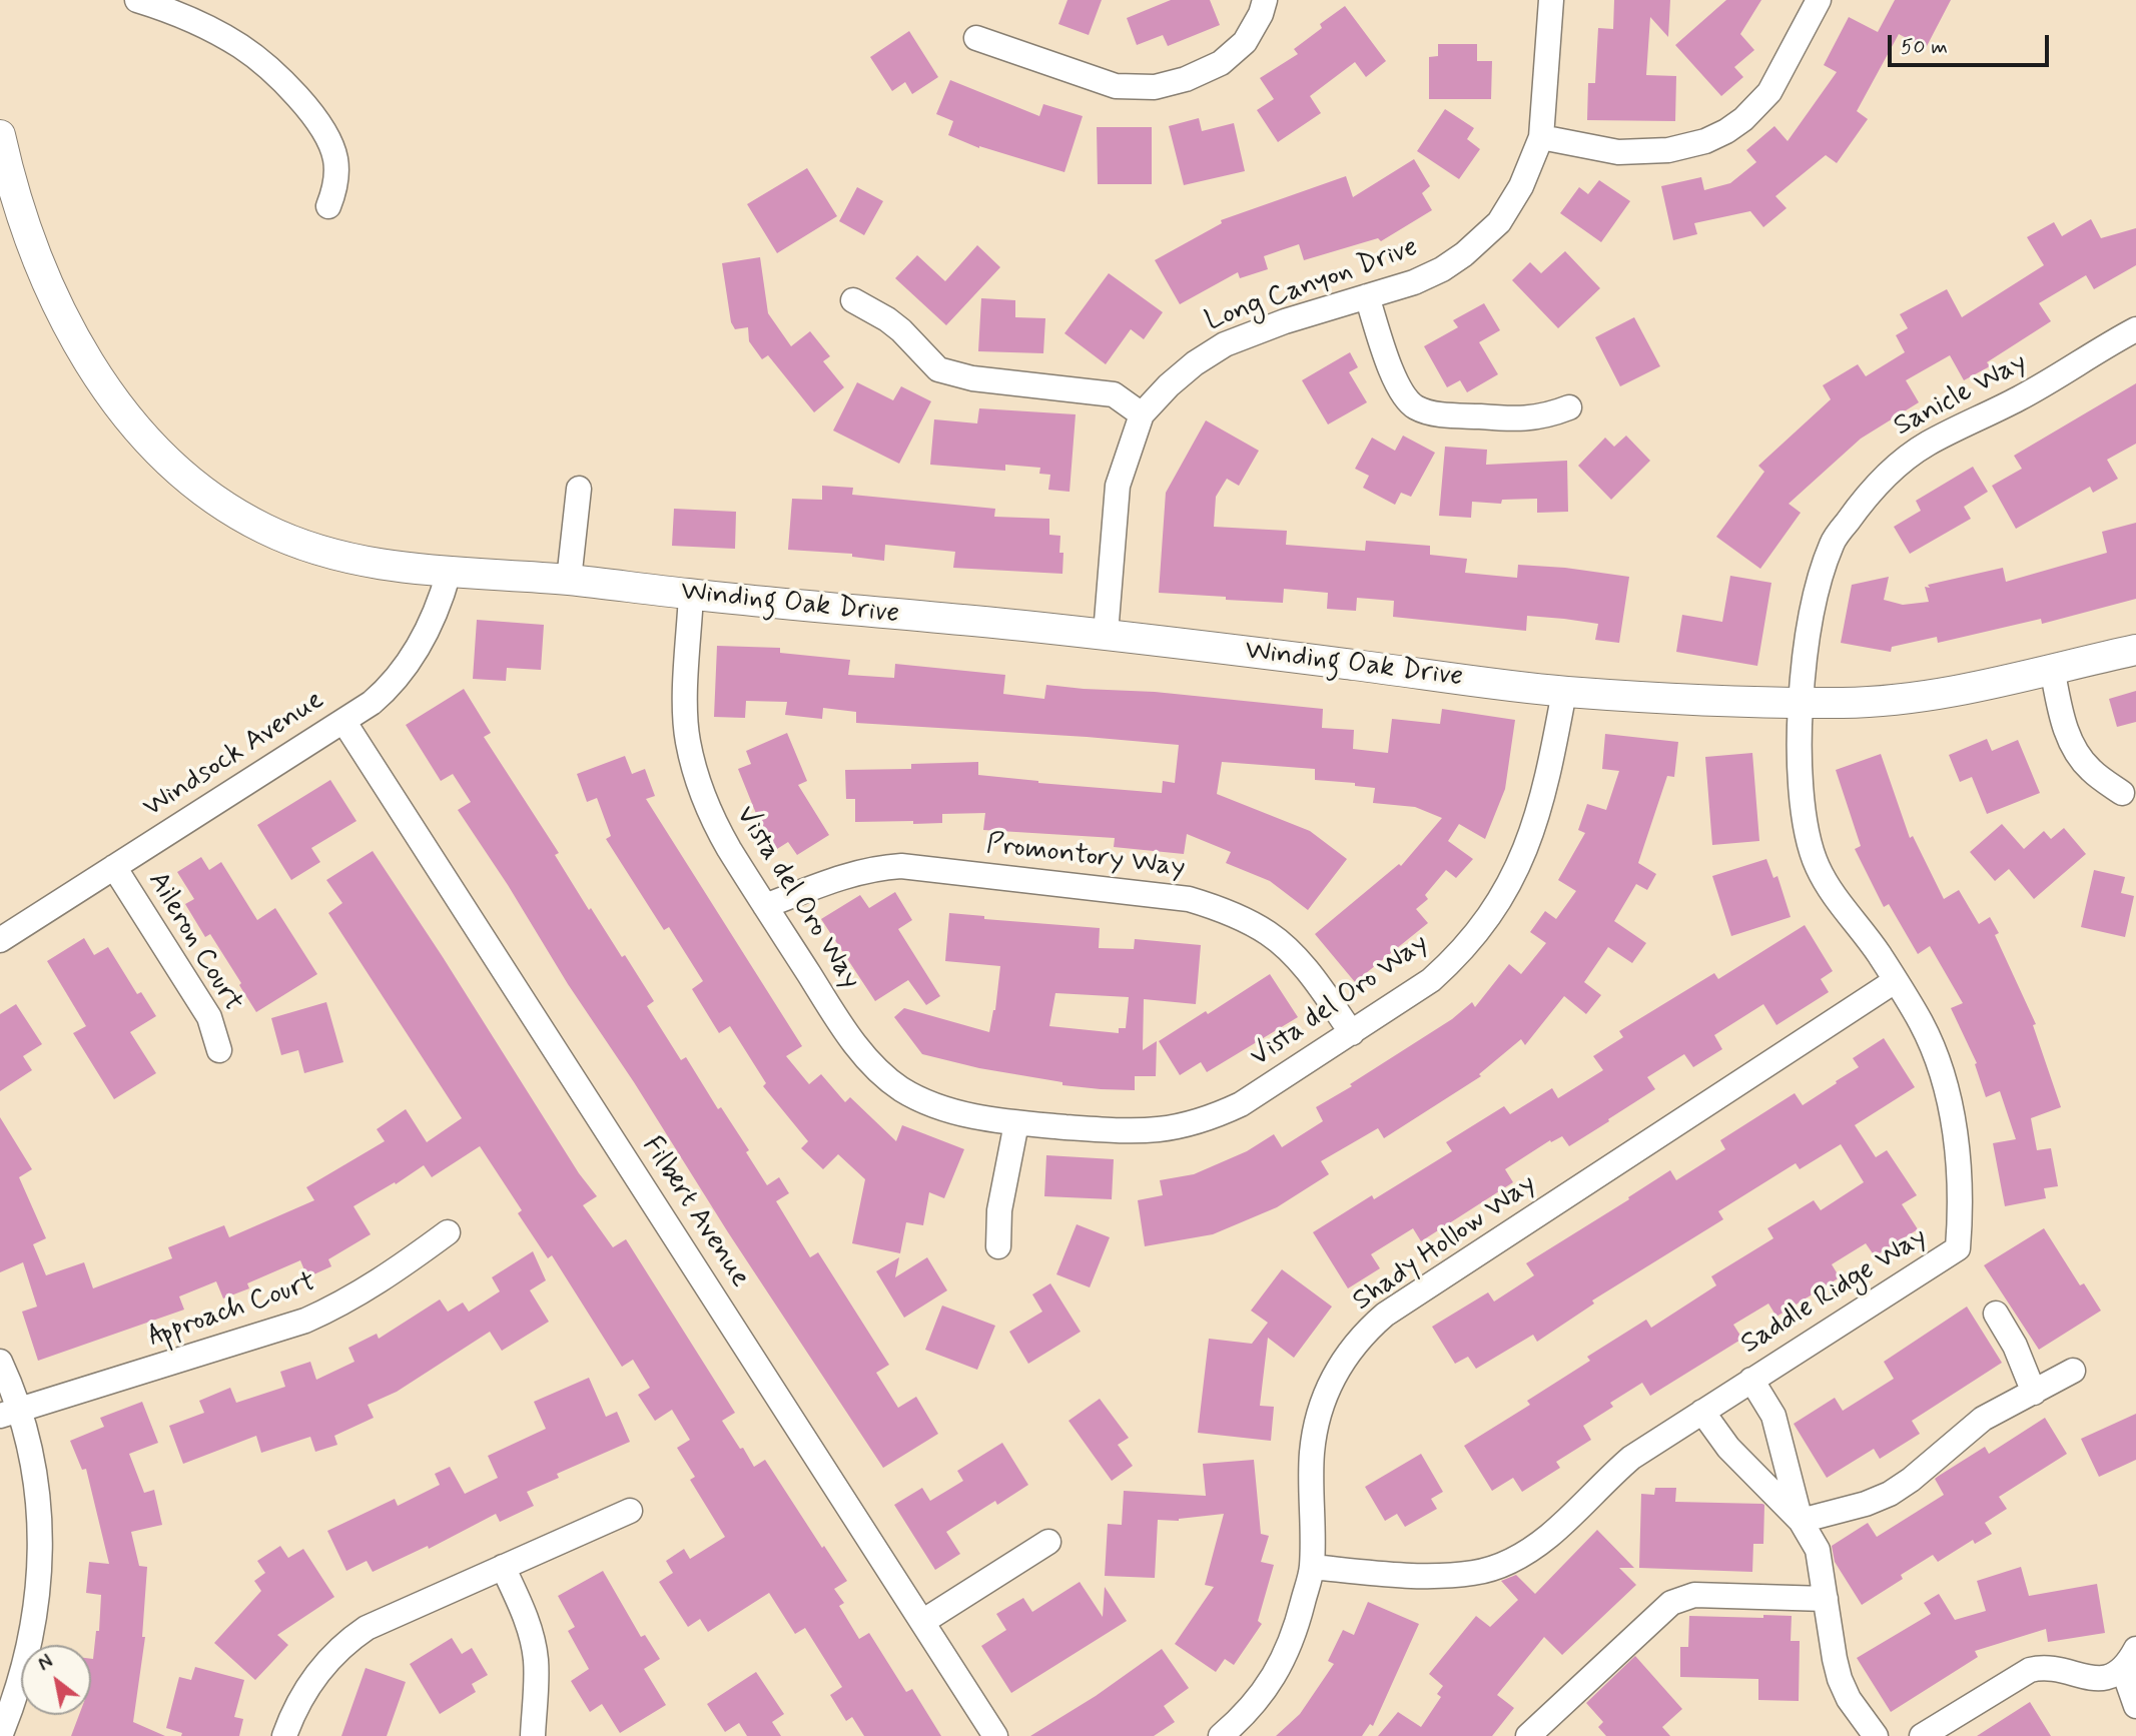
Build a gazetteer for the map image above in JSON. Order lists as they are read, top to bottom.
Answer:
{
  "streets": {
    "street": [
      "Long Canyon Drive",
      "Sanicle Way",
      "Winding Oak Drive",
      "Windsock Avenue",
      "Promontory Way",
      "Vista del Oro Way",
      "Aileron Court",
      "Filbert Avenue",
      "Shady Hollow Way",
      "Saddle Ridge Way",
      "Approach Court"
    ]
  },
  "crossings": [
    ["Long Canyon Drive", "Winding Oak Drive"],
    ["Sanicle Way", "Winding Oak Drive"],
    ["Sanicle Way", "Saddle Ridge Way"],
    ["Winding Oak Drive", "Windsock Avenue"],
    ["Winding Oak Drive", "Vista del Oro Way"],
    ["Winding Oak Drive", "Saddle Ridge Way"],
    ["Windsock Avenue", "Aileron Court"],
    ["Windsock Avenue", "Filbert Avenue"],
    ["Promontory Way", "Vista del Oro Way"],
    ["Shady Hollow Way", "Saddle Ridge Way"]
  ],
  "scale_bar": "50 m",
  "north": "top left"
}
